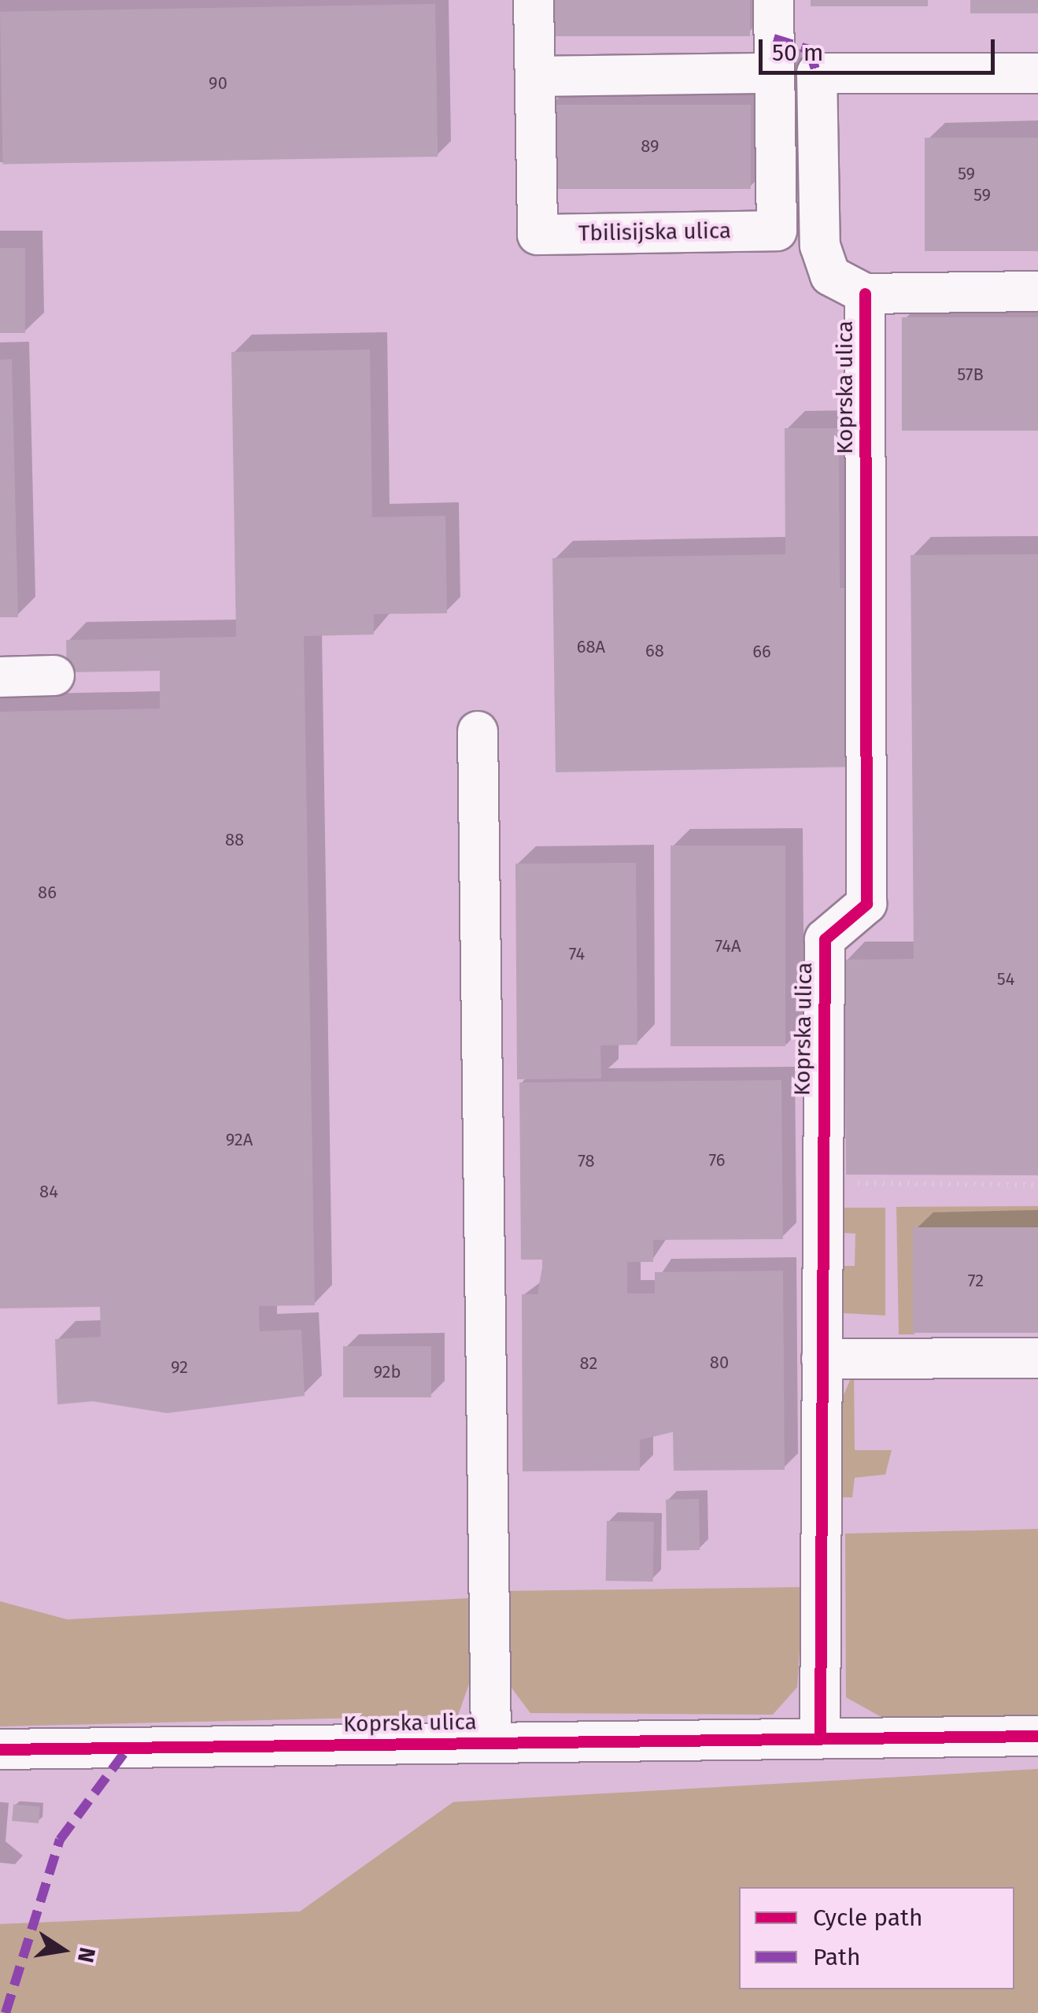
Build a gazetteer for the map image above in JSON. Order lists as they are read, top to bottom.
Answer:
{
  "streets": {
    "street": ["Tbilisijska ulica", "Koprska ulica"]
  },
  "house_numbers": [
    "90",
    "89",
    "59",
    "59",
    "57B",
    "68A",
    "68",
    "66",
    "88",
    "86",
    "74A",
    "74",
    "54",
    "92A",
    "76",
    "78",
    "84",
    "72",
    "80",
    "82",
    "92",
    "92b"
  ],
  "legend": ["Cycle path", "Path"],
  "scale_bar": "50 m",
  "north": "right"
}
